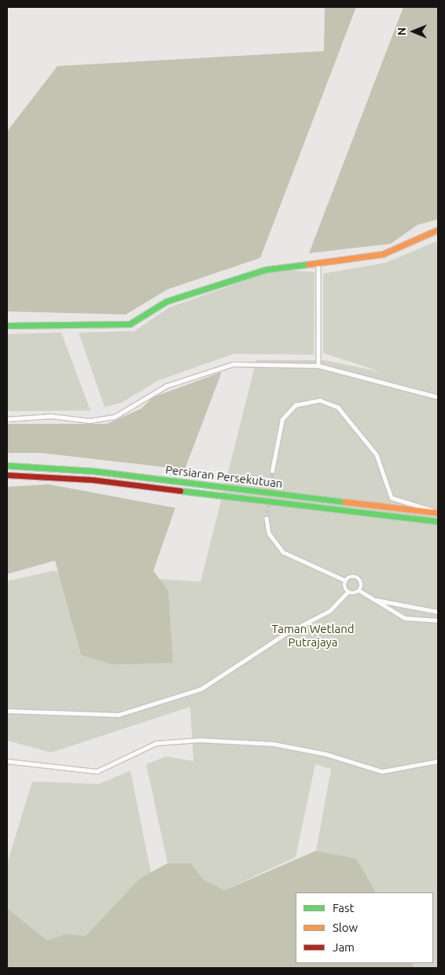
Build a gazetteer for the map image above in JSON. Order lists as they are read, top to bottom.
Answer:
{
  "streets": {
    "main road": ["Persiaran Persekutuan"]
  },
  "parks": ["Taman Wetland Putrajaya"],
  "legend": ["Fast", "Slow", "Jam"],
  "north": "left"
}
